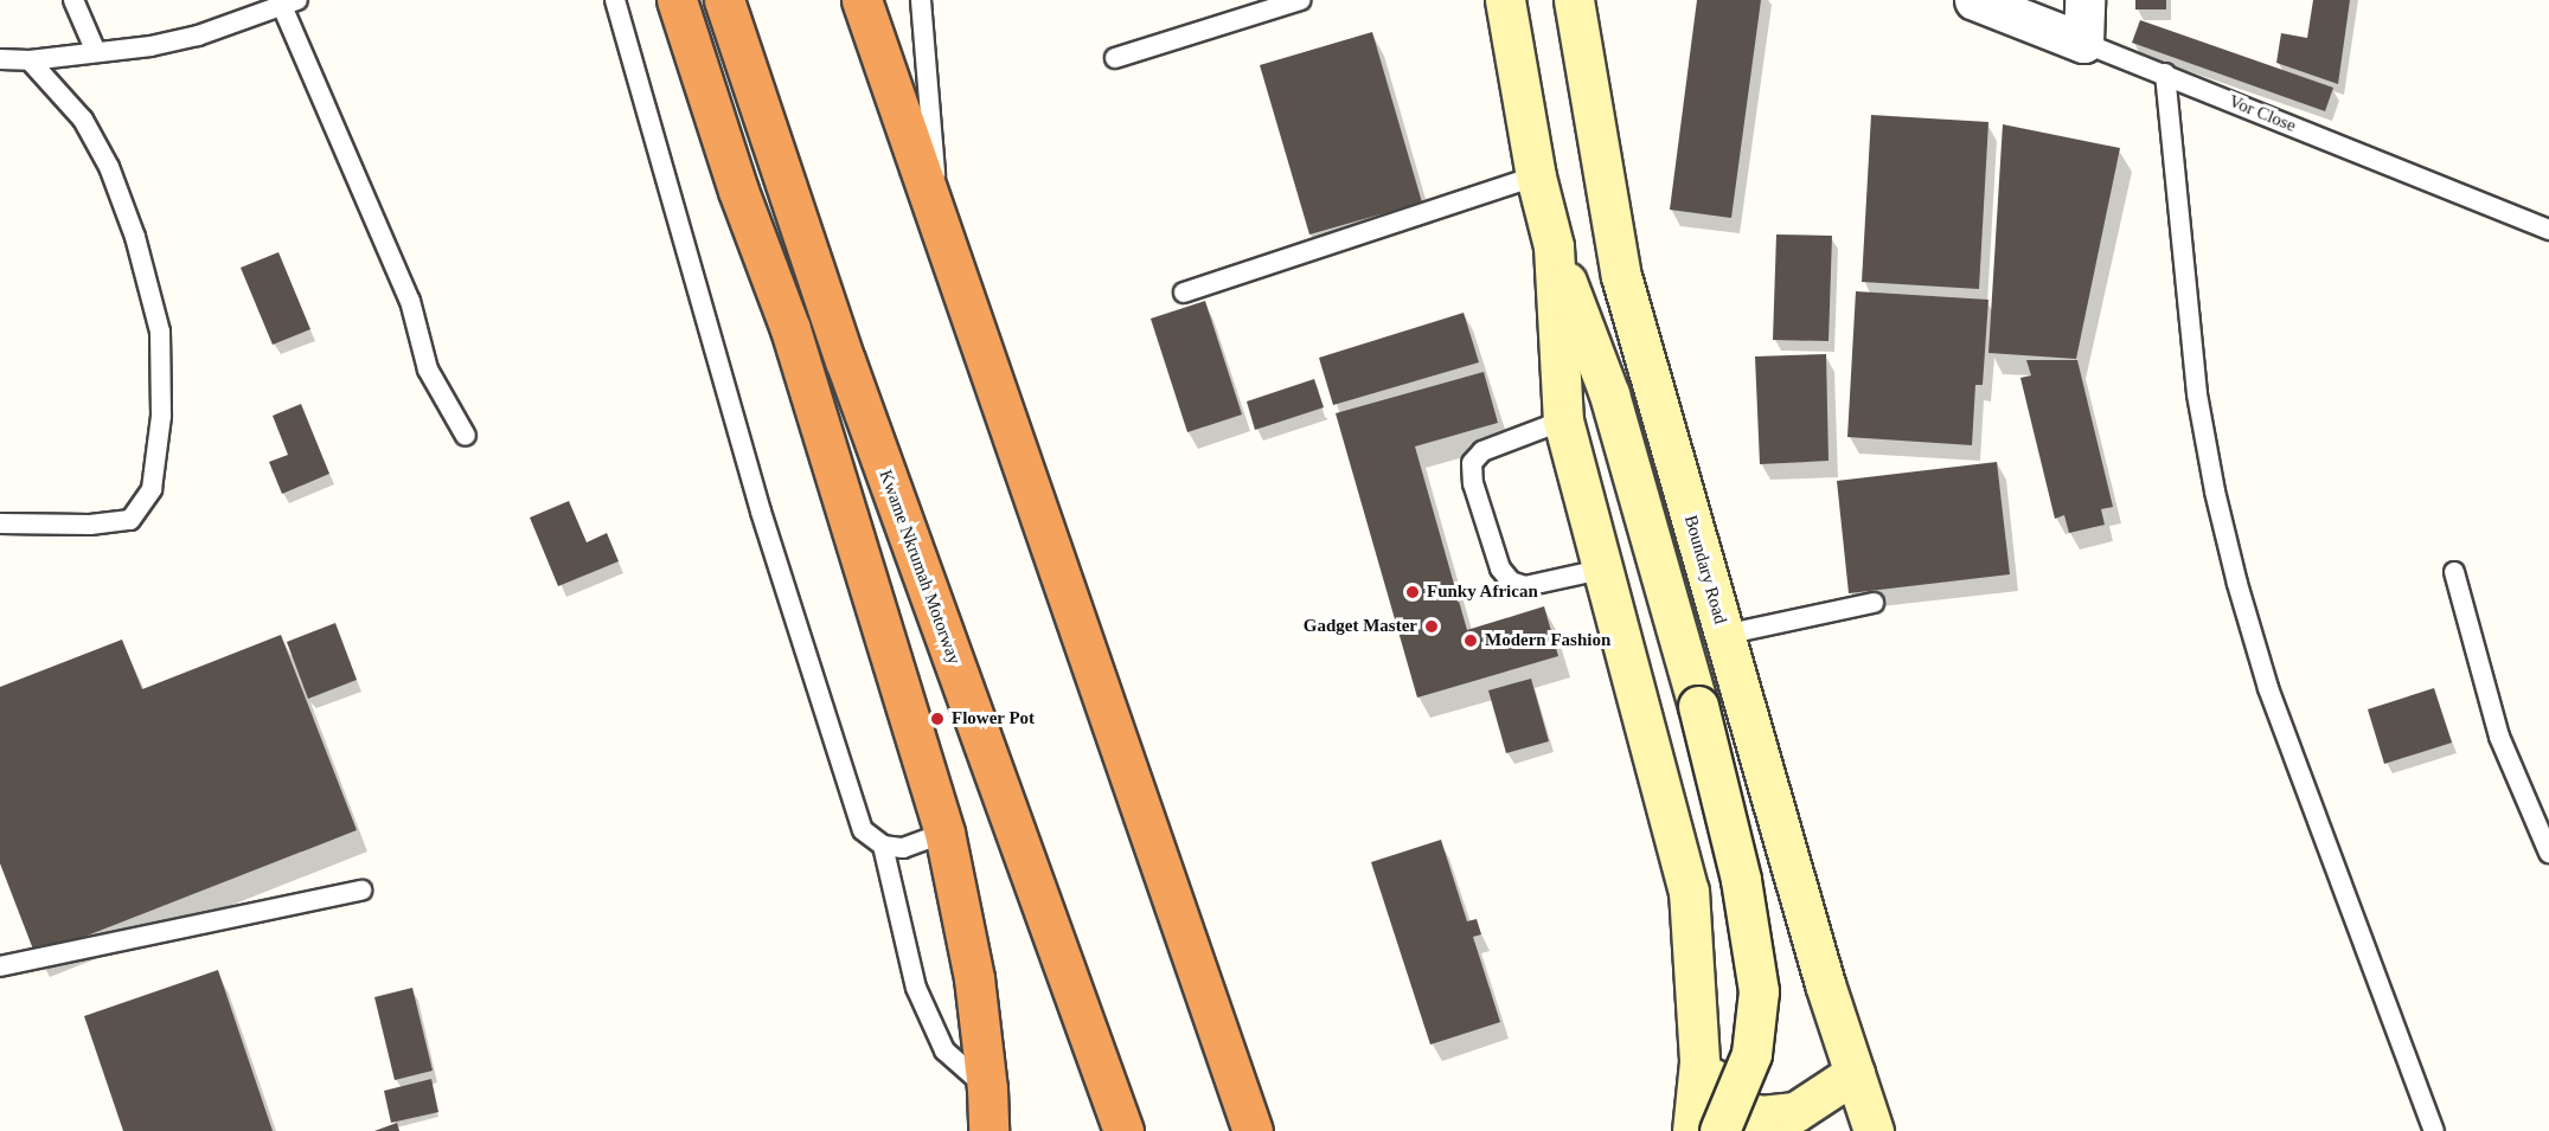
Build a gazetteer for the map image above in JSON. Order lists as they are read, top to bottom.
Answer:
{
  "streets": {
    "highway": ["Kwame Nkrumah Motorway"],
    "main road": ["Boundary Road"],
    "street": ["Vor Close"]
  },
  "places": [
    "Funky African",
    "Gadget Master",
    "Modern Fashion",
    "Flower Pot"
  ]
}
